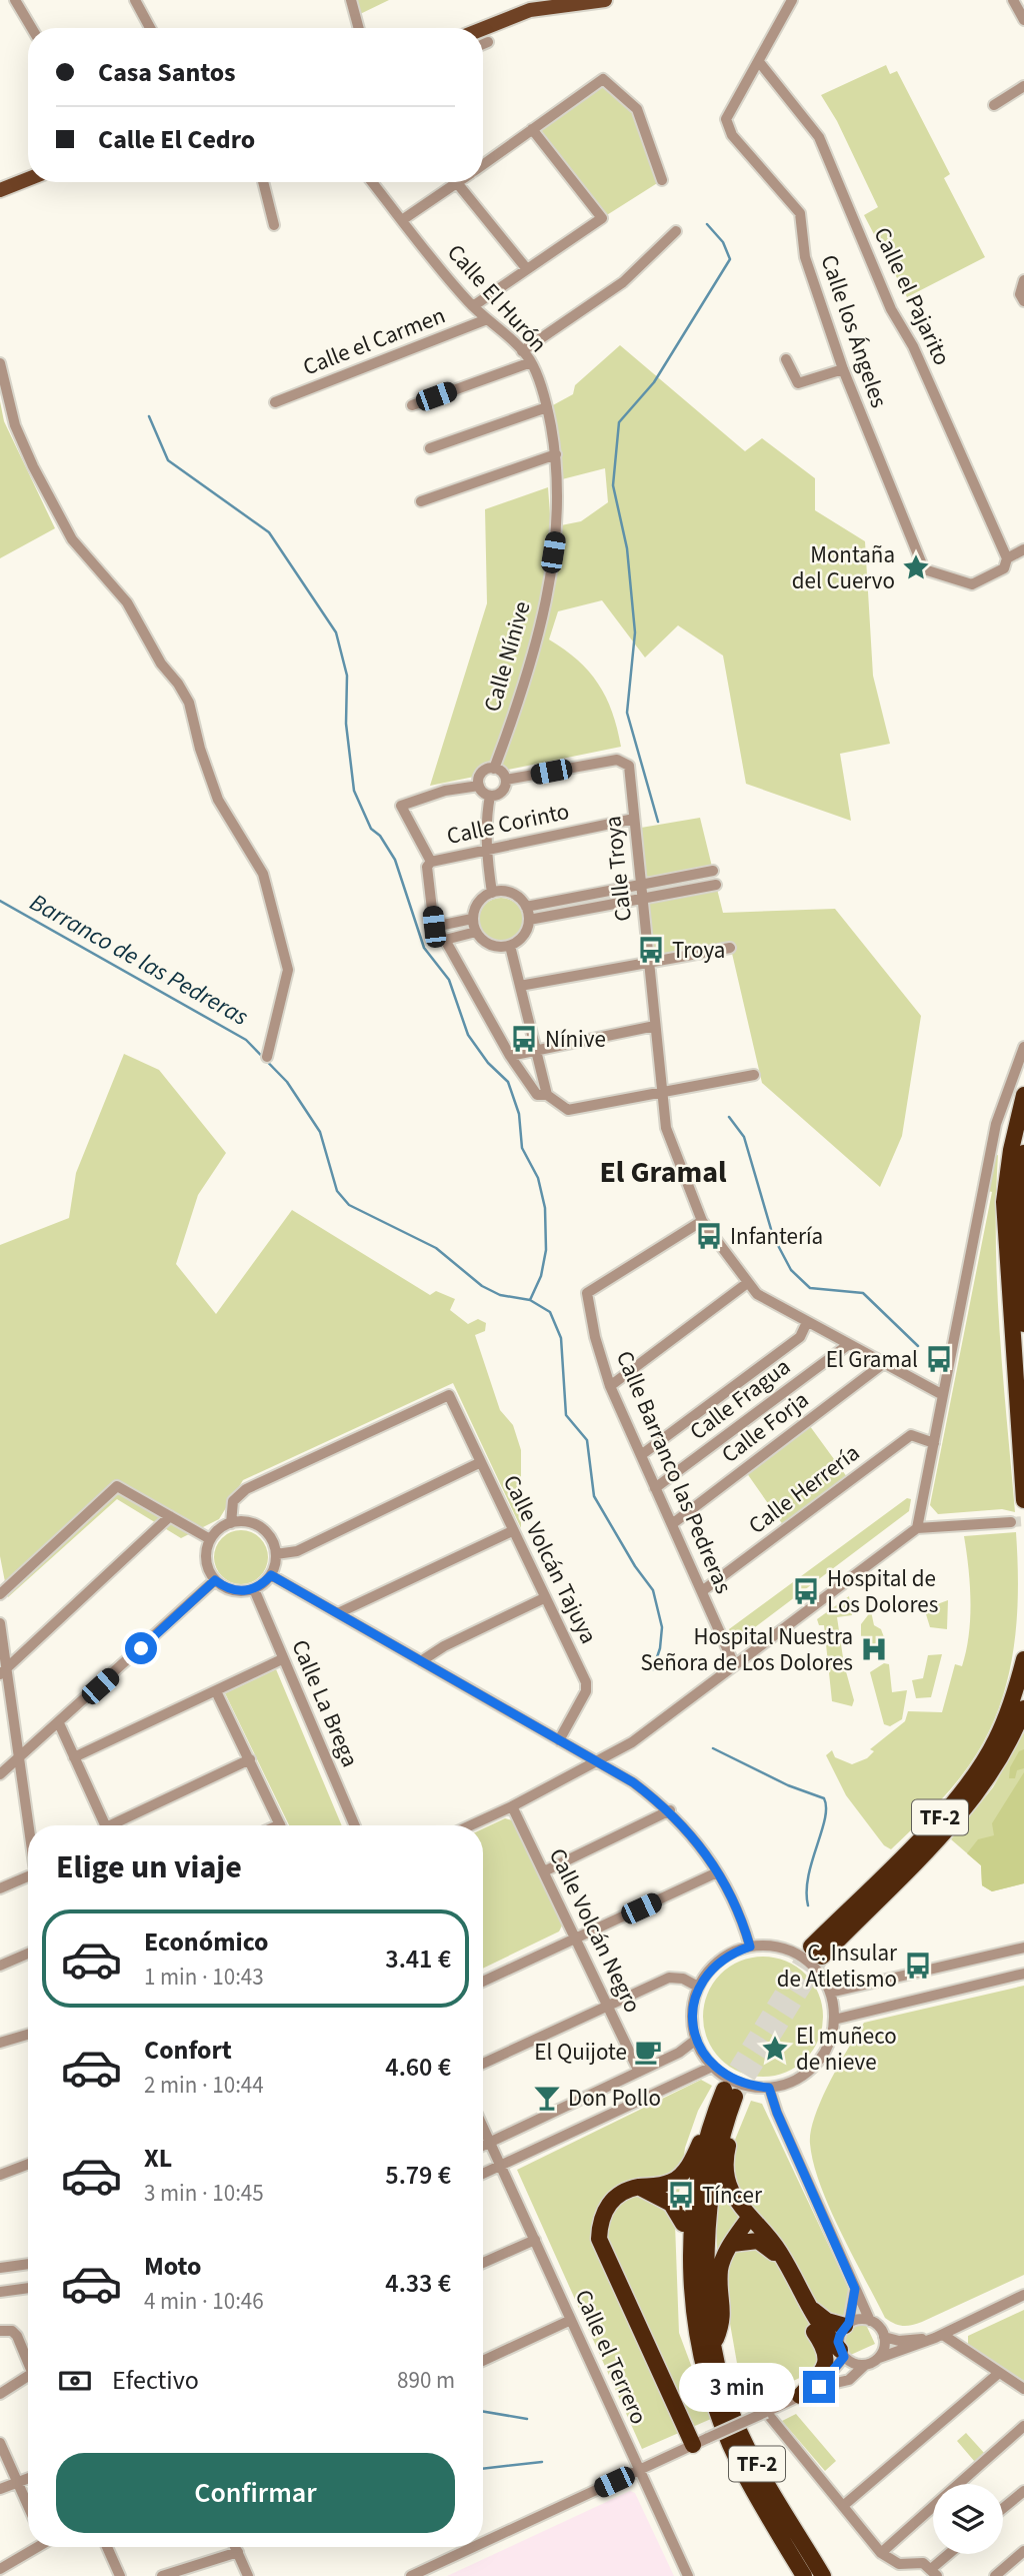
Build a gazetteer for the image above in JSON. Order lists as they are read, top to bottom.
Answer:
{
  "streets": {
    "highway": ["TF-2"],
    "street": [
      "Calle el Pajarito",
      "Calle El Hurón",
      "Calle los Ángeles",
      "Calle el Carmen",
      "Calle Nínive",
      "Calle Corinto",
      "Calle Troya",
      "Calle Fragua",
      "Calle Forja",
      "Calle Barranco las Pedreras",
      "Calle Herrería",
      "Calle Volcán Tajuya",
      "Calle La Brega",
      "Calle Volcán Negro",
      "Calle el Terrero"
    ]
  },
  "crossings": [
    ["Calle el Pajarito", "Calle los Ángeles"],
    ["Calle El Hurón", "Calle el Carmen"],
    ["Calle El Hurón", "Calle Nínive"],
    ["Calle Nínive", "Calle Troya"],
    ["Calle Corinto", "Calle Troya"],
    ["Calle Troya", "Calle Barranco las Pedreras"],
    ["Calle Fragua", "Calle Barranco las Pedreras"],
    ["Calle Forja", "Calle Barranco las Pedreras"],
    ["Calle Barranco las Pedreras", "Calle Herrería"],
    ["Calle Volcán Tajuya", "Calle La Brega"]
  ],
  "districts": ["El Gramal"],
  "water": ["Barranco de las Pedreras"],
  "places": {
    "place": ["Montaña del Cuervo", "El muñeco de nieve"],
    "bus stop": [
      "Troya",
      "Nínive",
      "Infantería",
      "El Gramal",
      "Hospital de Los Dolores",
      "C. Insular de Atletismo",
      "Tíncer"
    ],
    "hospital": ["Hospital Nuestra Señora de Los Dolores"],
    "cafe": ["El Quijote"],
    "bar": ["Don Pollo"]
  },
  "page": {
    "banner": ["Casa Santos", "Calle El Cedro"],
    "heading": "Elige un viaje",
    "list": [
      {
        "name": "Económico",
        "note": "1 min · 10:43",
        "value": "3.41 €"
      },
      {
        "name": "Confort",
        "note": "2 min · 10:44",
        "value": "4.60 €"
      },
      {
        "name": "XL",
        "note": "3 min · 10:45",
        "value": "5.79 €"
      },
      {
        "name": "Moto",
        "note": "4 min · 10:46",
        "value": "4.33 €"
      }
    ],
    "pay": ["Efectivo", "890 m"],
    "bubble": "3 min",
    "buttons": "Confirmar"
  }
}
